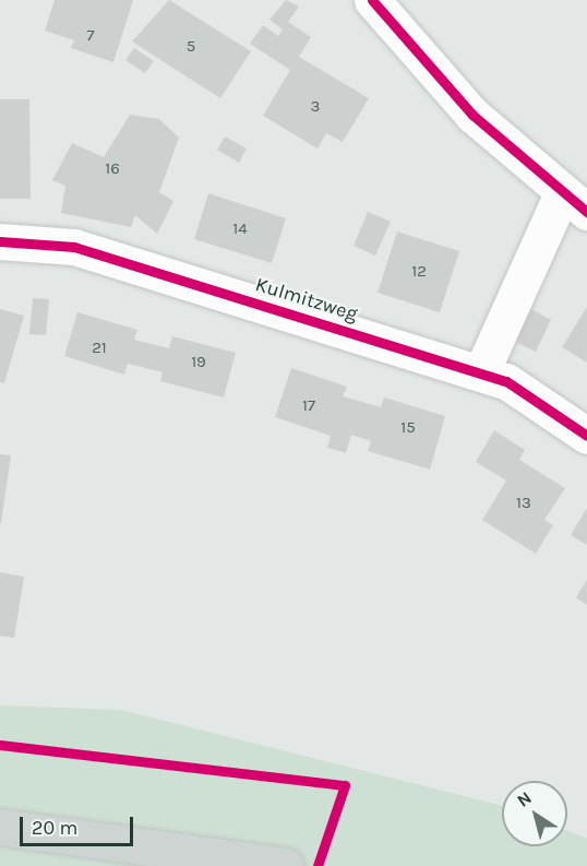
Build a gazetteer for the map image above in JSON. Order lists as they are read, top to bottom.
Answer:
{
  "streets": {
    "street": ["Kulmitzweg"]
  },
  "house_numbers": [
    "7",
    "5",
    "3",
    "16",
    "14",
    "12",
    "21",
    "19",
    "17",
    "15",
    "13"
  ],
  "scale_bar": "20 m",
  "north": "top left"
}
